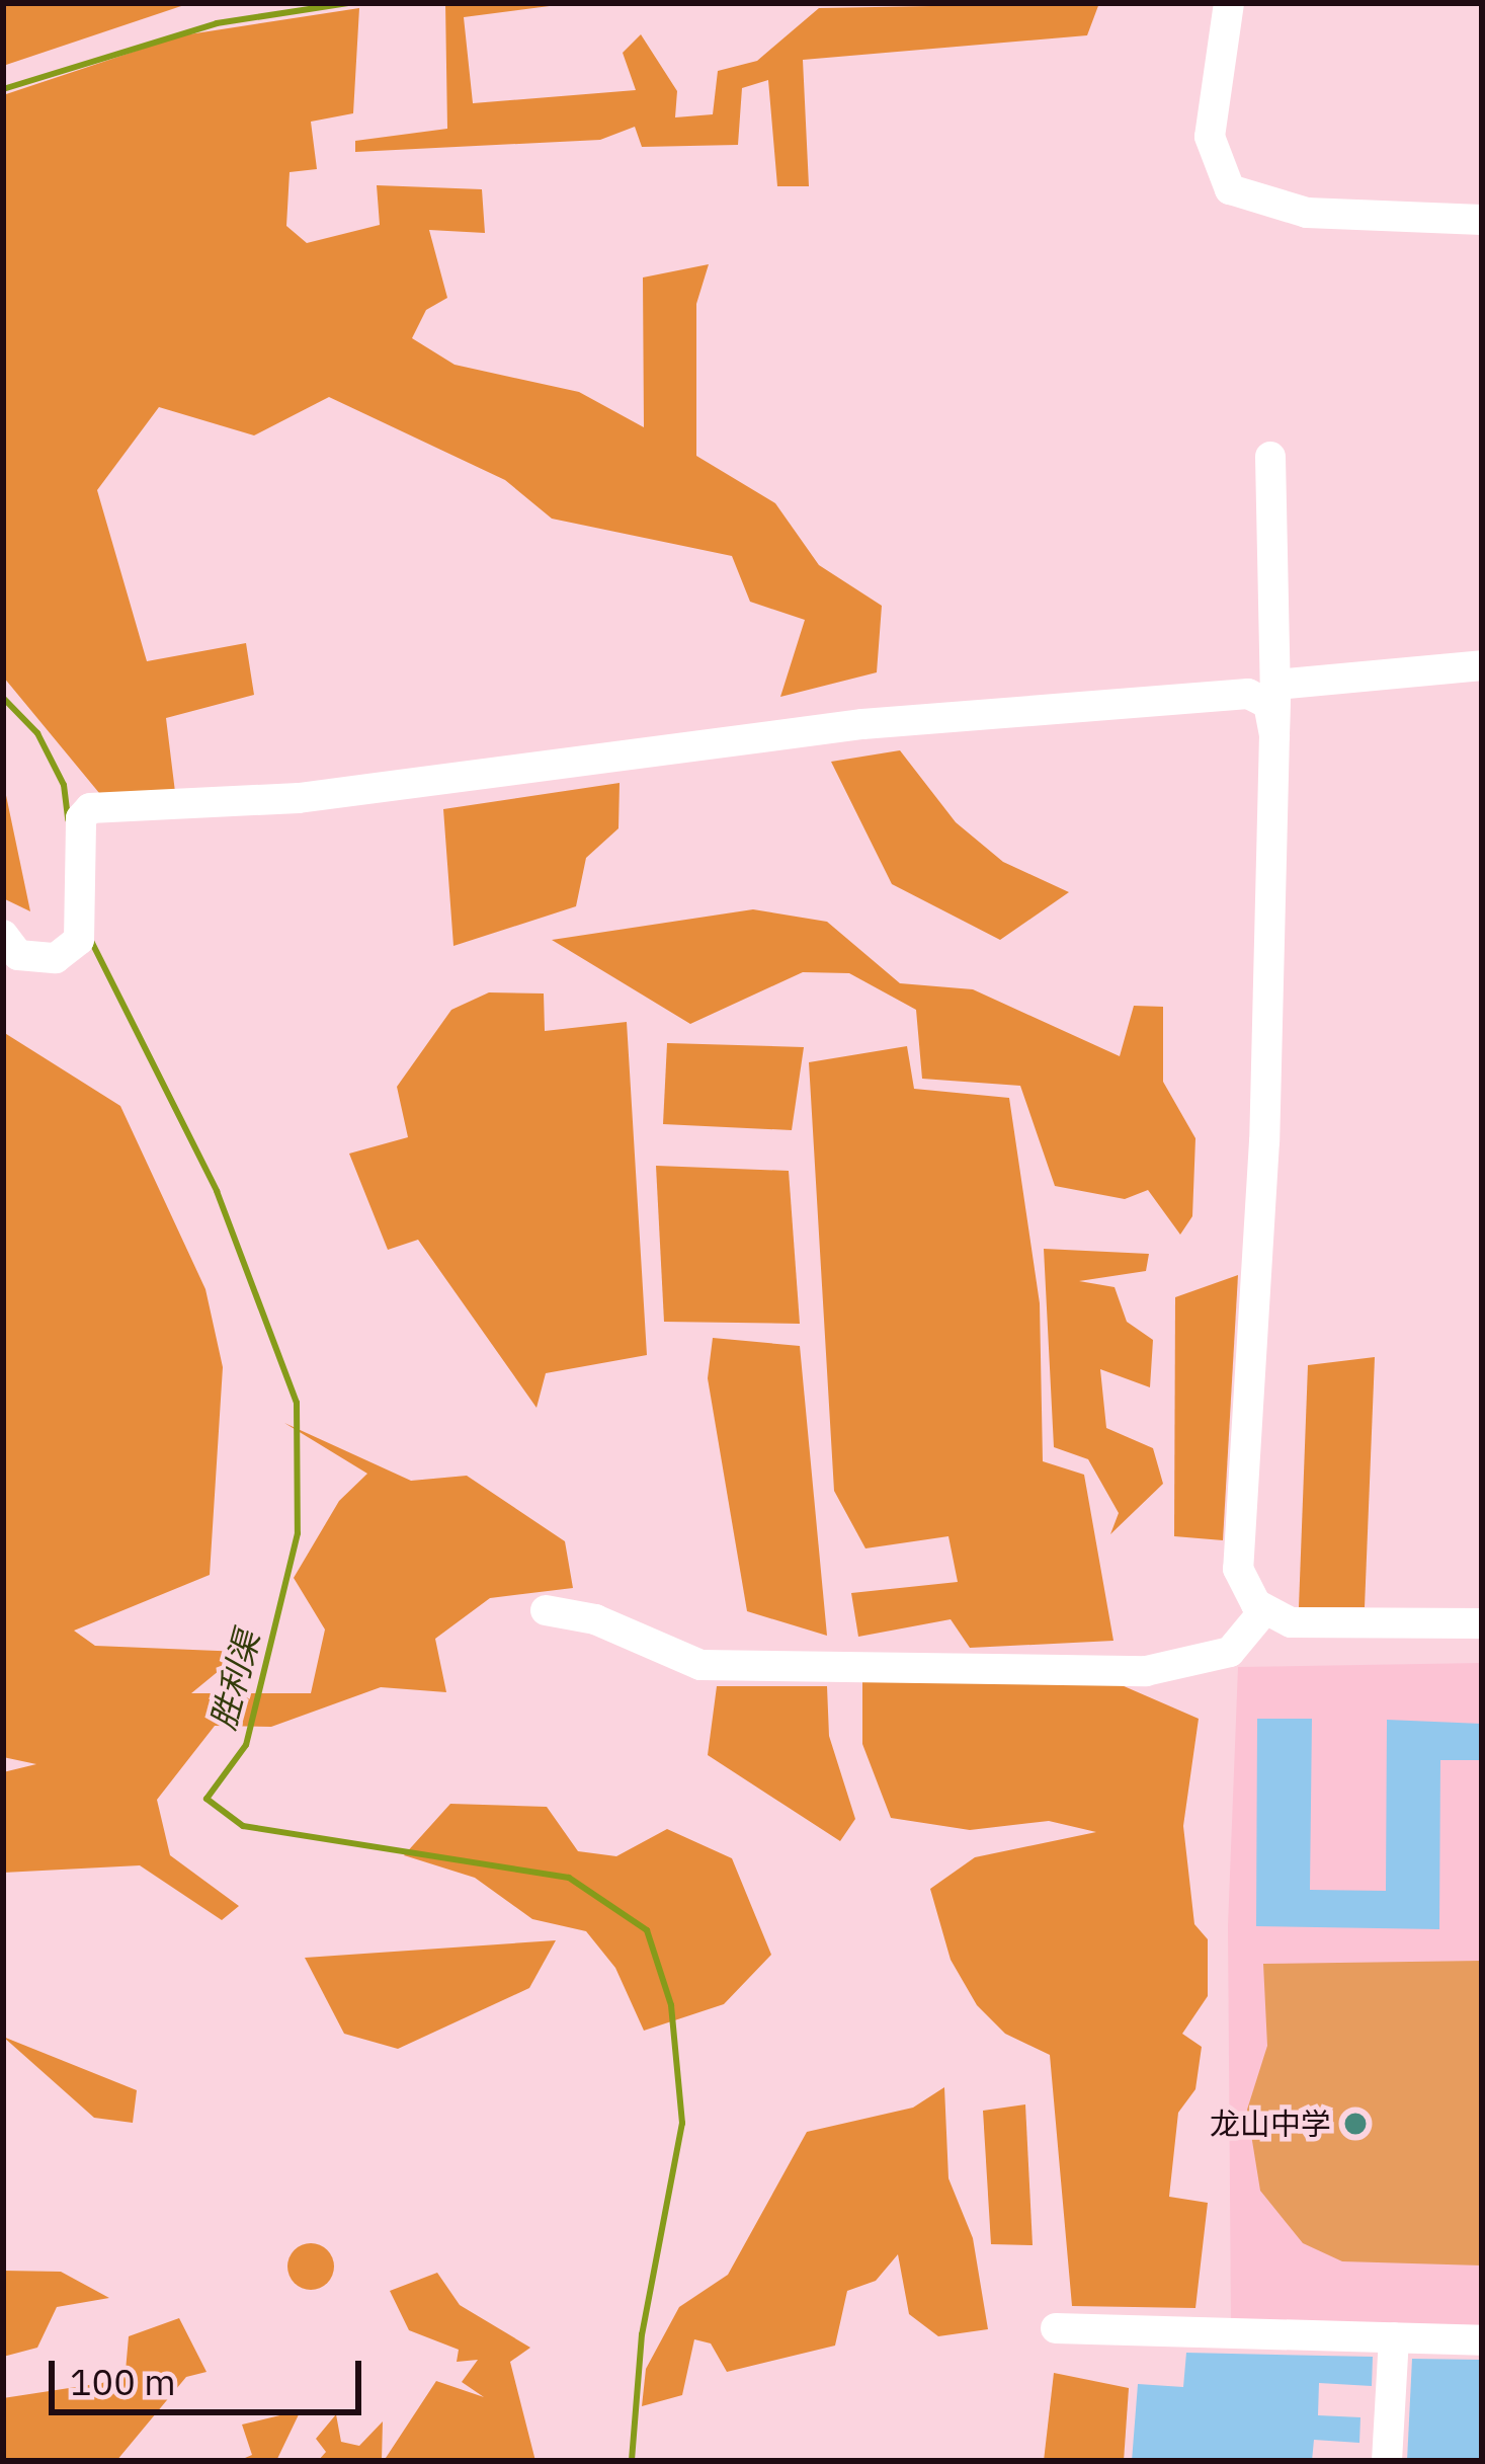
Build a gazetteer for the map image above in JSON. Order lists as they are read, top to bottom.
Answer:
{
  "water": ["胜利渠"],
  "places": ["龙山中学"],
  "scale_bar": "100 m"
}
